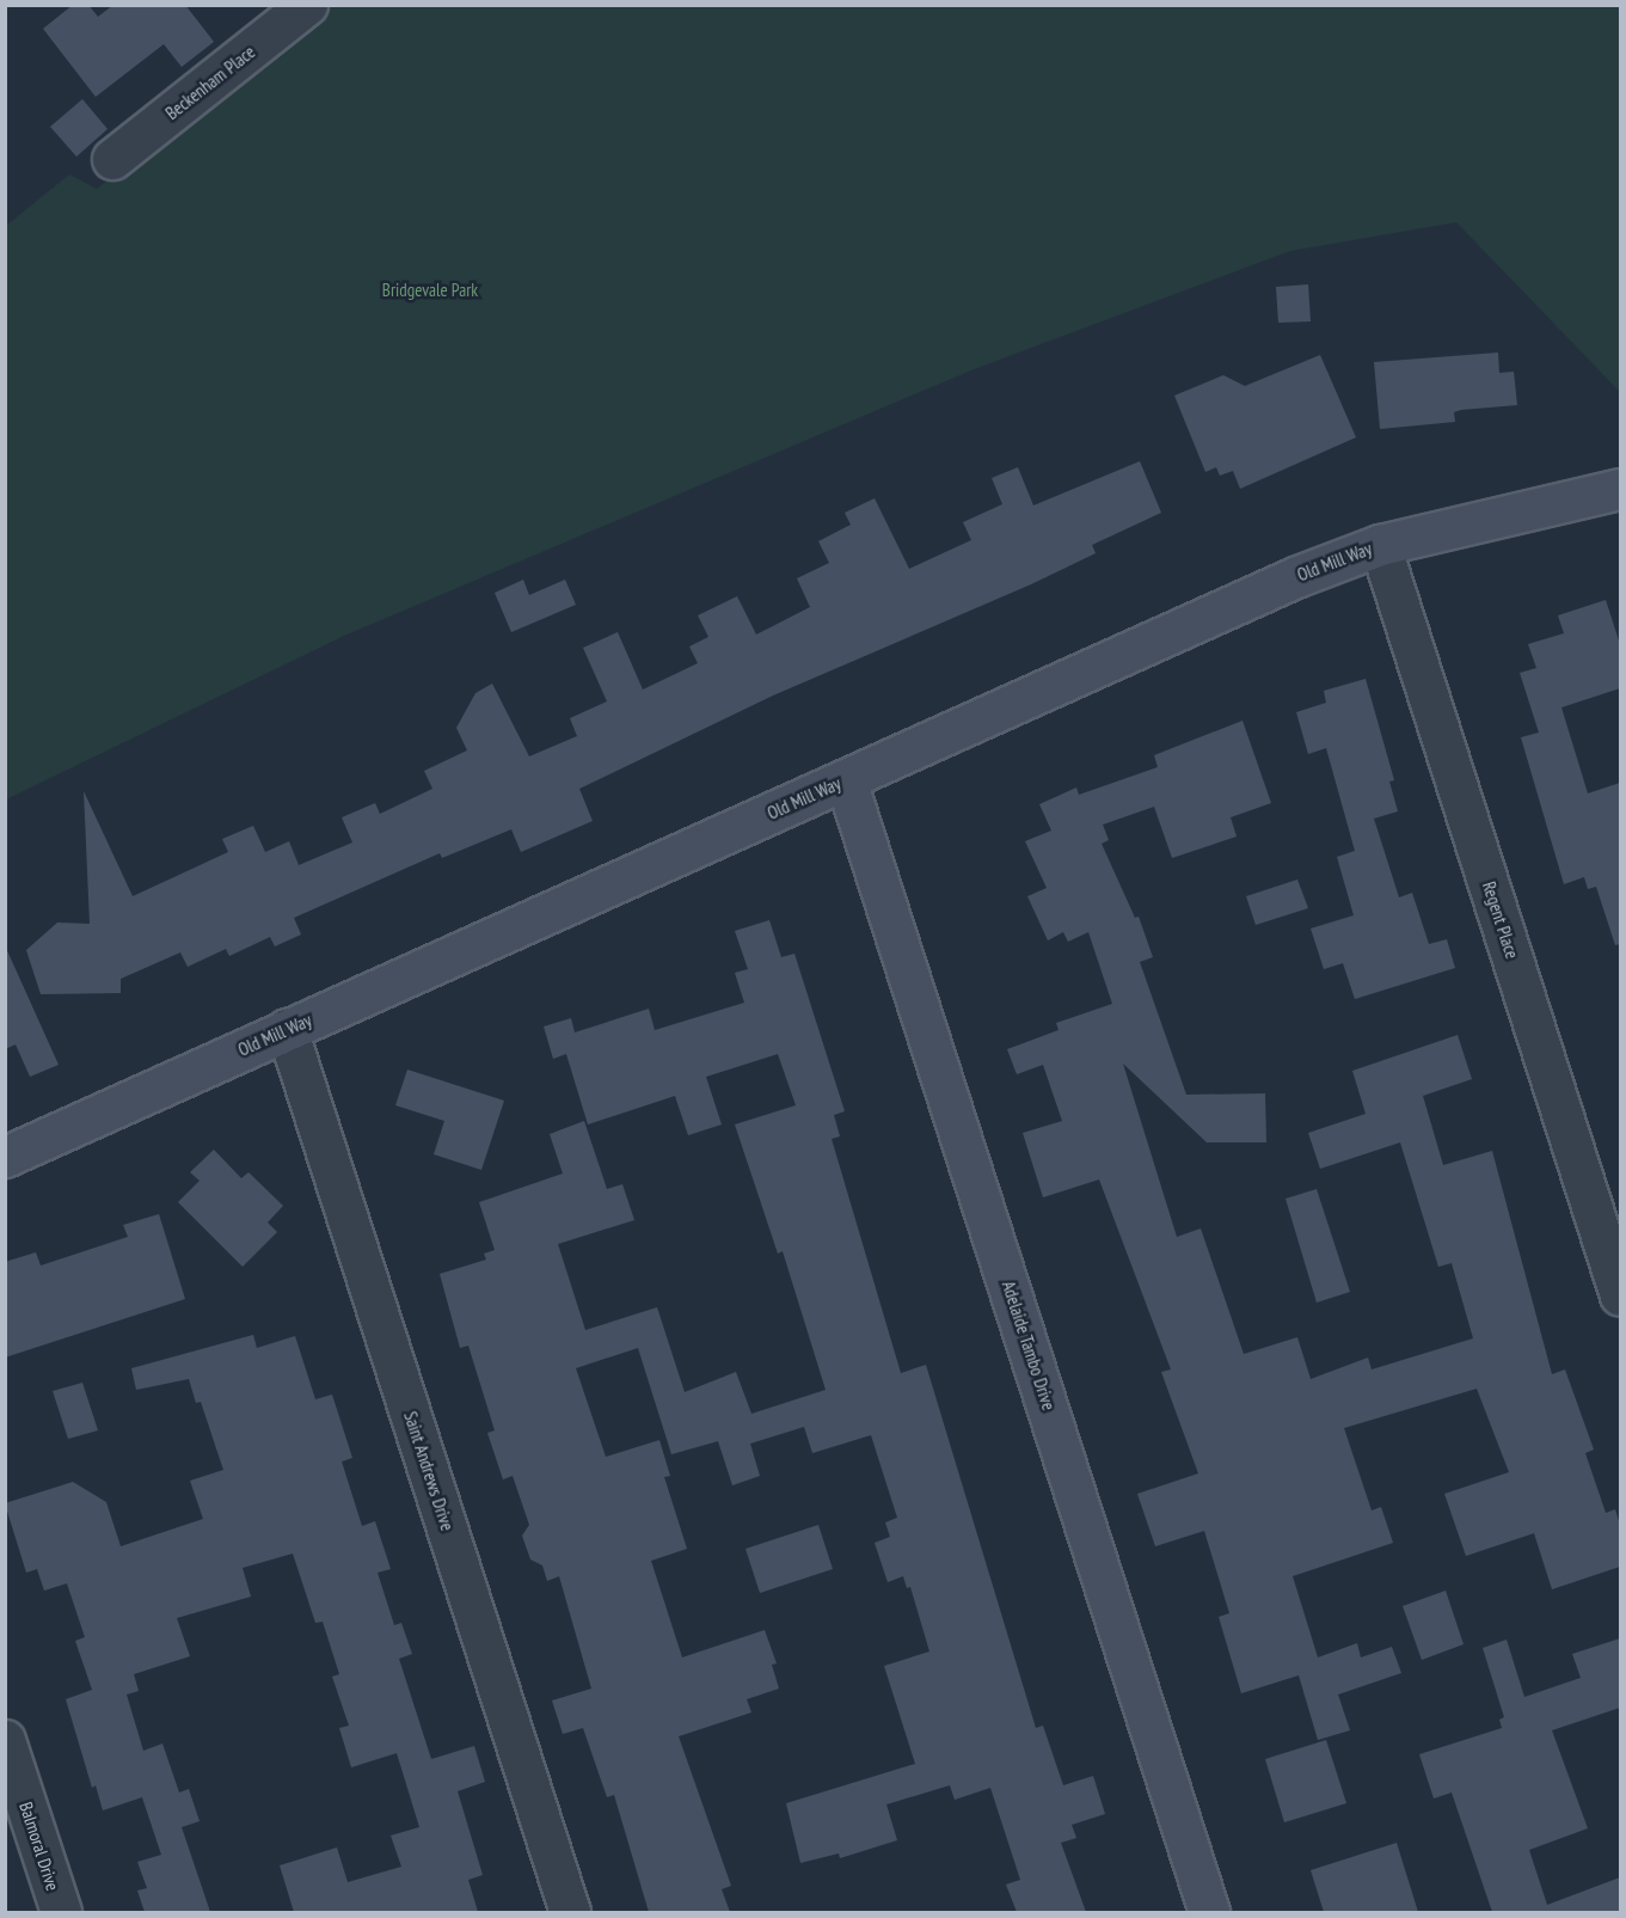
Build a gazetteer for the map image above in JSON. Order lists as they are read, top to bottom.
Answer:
{
  "streets": {
    "street": [
      "Beckenham Place",
      "Old Mill Way",
      "Regent Place",
      "Adelaide Tambo Drive",
      "Saint Andrews Drive",
      "Balmoral Drive"
    ]
  },
  "crossings": [
    ["Old Mill Way", "Regent Place"],
    ["Old Mill Way", "Adelaide Tambo Drive"],
    ["Old Mill Way", "Saint Andrews Drive"]
  ],
  "parks": ["Bridgevale Park"]
}
